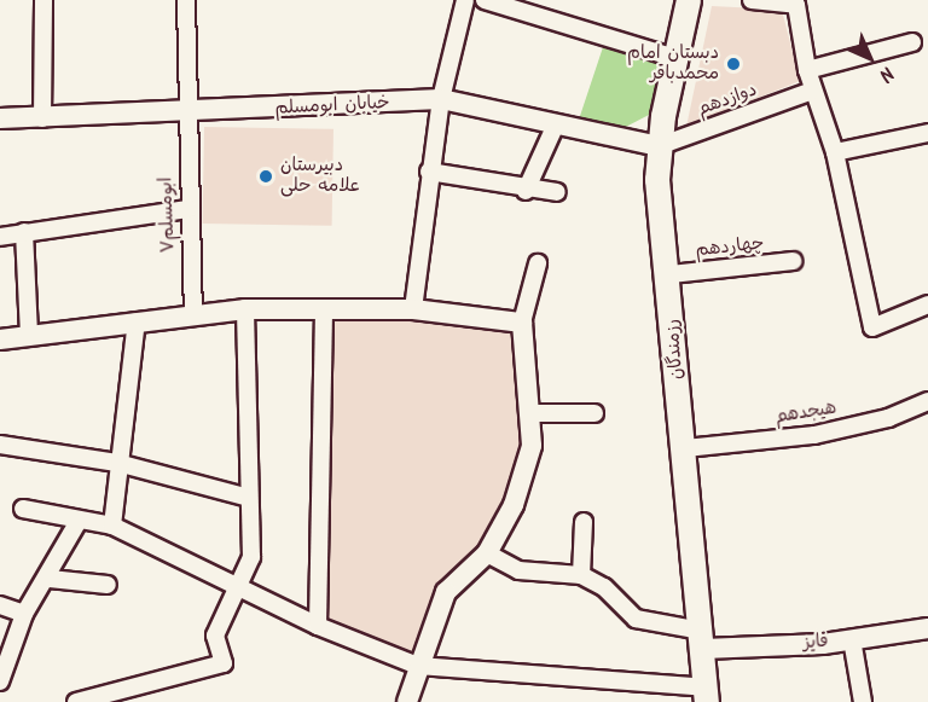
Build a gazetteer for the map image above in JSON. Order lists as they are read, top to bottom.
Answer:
{
  "streets": {
    "main road": ["رزمندگان"],
    "street": [
      "دوازدهم",
      "خیابان ابومسلم",
      "ابومسلم۷",
      "چهاردهم",
      "هیجدهم",
      "فایز"
    ]
  },
  "crossings": [
    ["دوازدهم", "خیابان ابومسلم"],
    ["دوازدهم", "رزمندگان"],
    ["خیابان ابومسلم", "ابومسلم۷"],
    ["خیابان ابومسلم", "رزمندگان"],
    ["چهاردهم", "رزمندگان"],
    ["رزمندگان", "هیجدهم"],
    ["رزمندگان", "فایز"]
  ],
  "places": ["دبستان امام محمدباقر", "دبیرستان علامه حلی"],
  "north": "bottom right"
}
